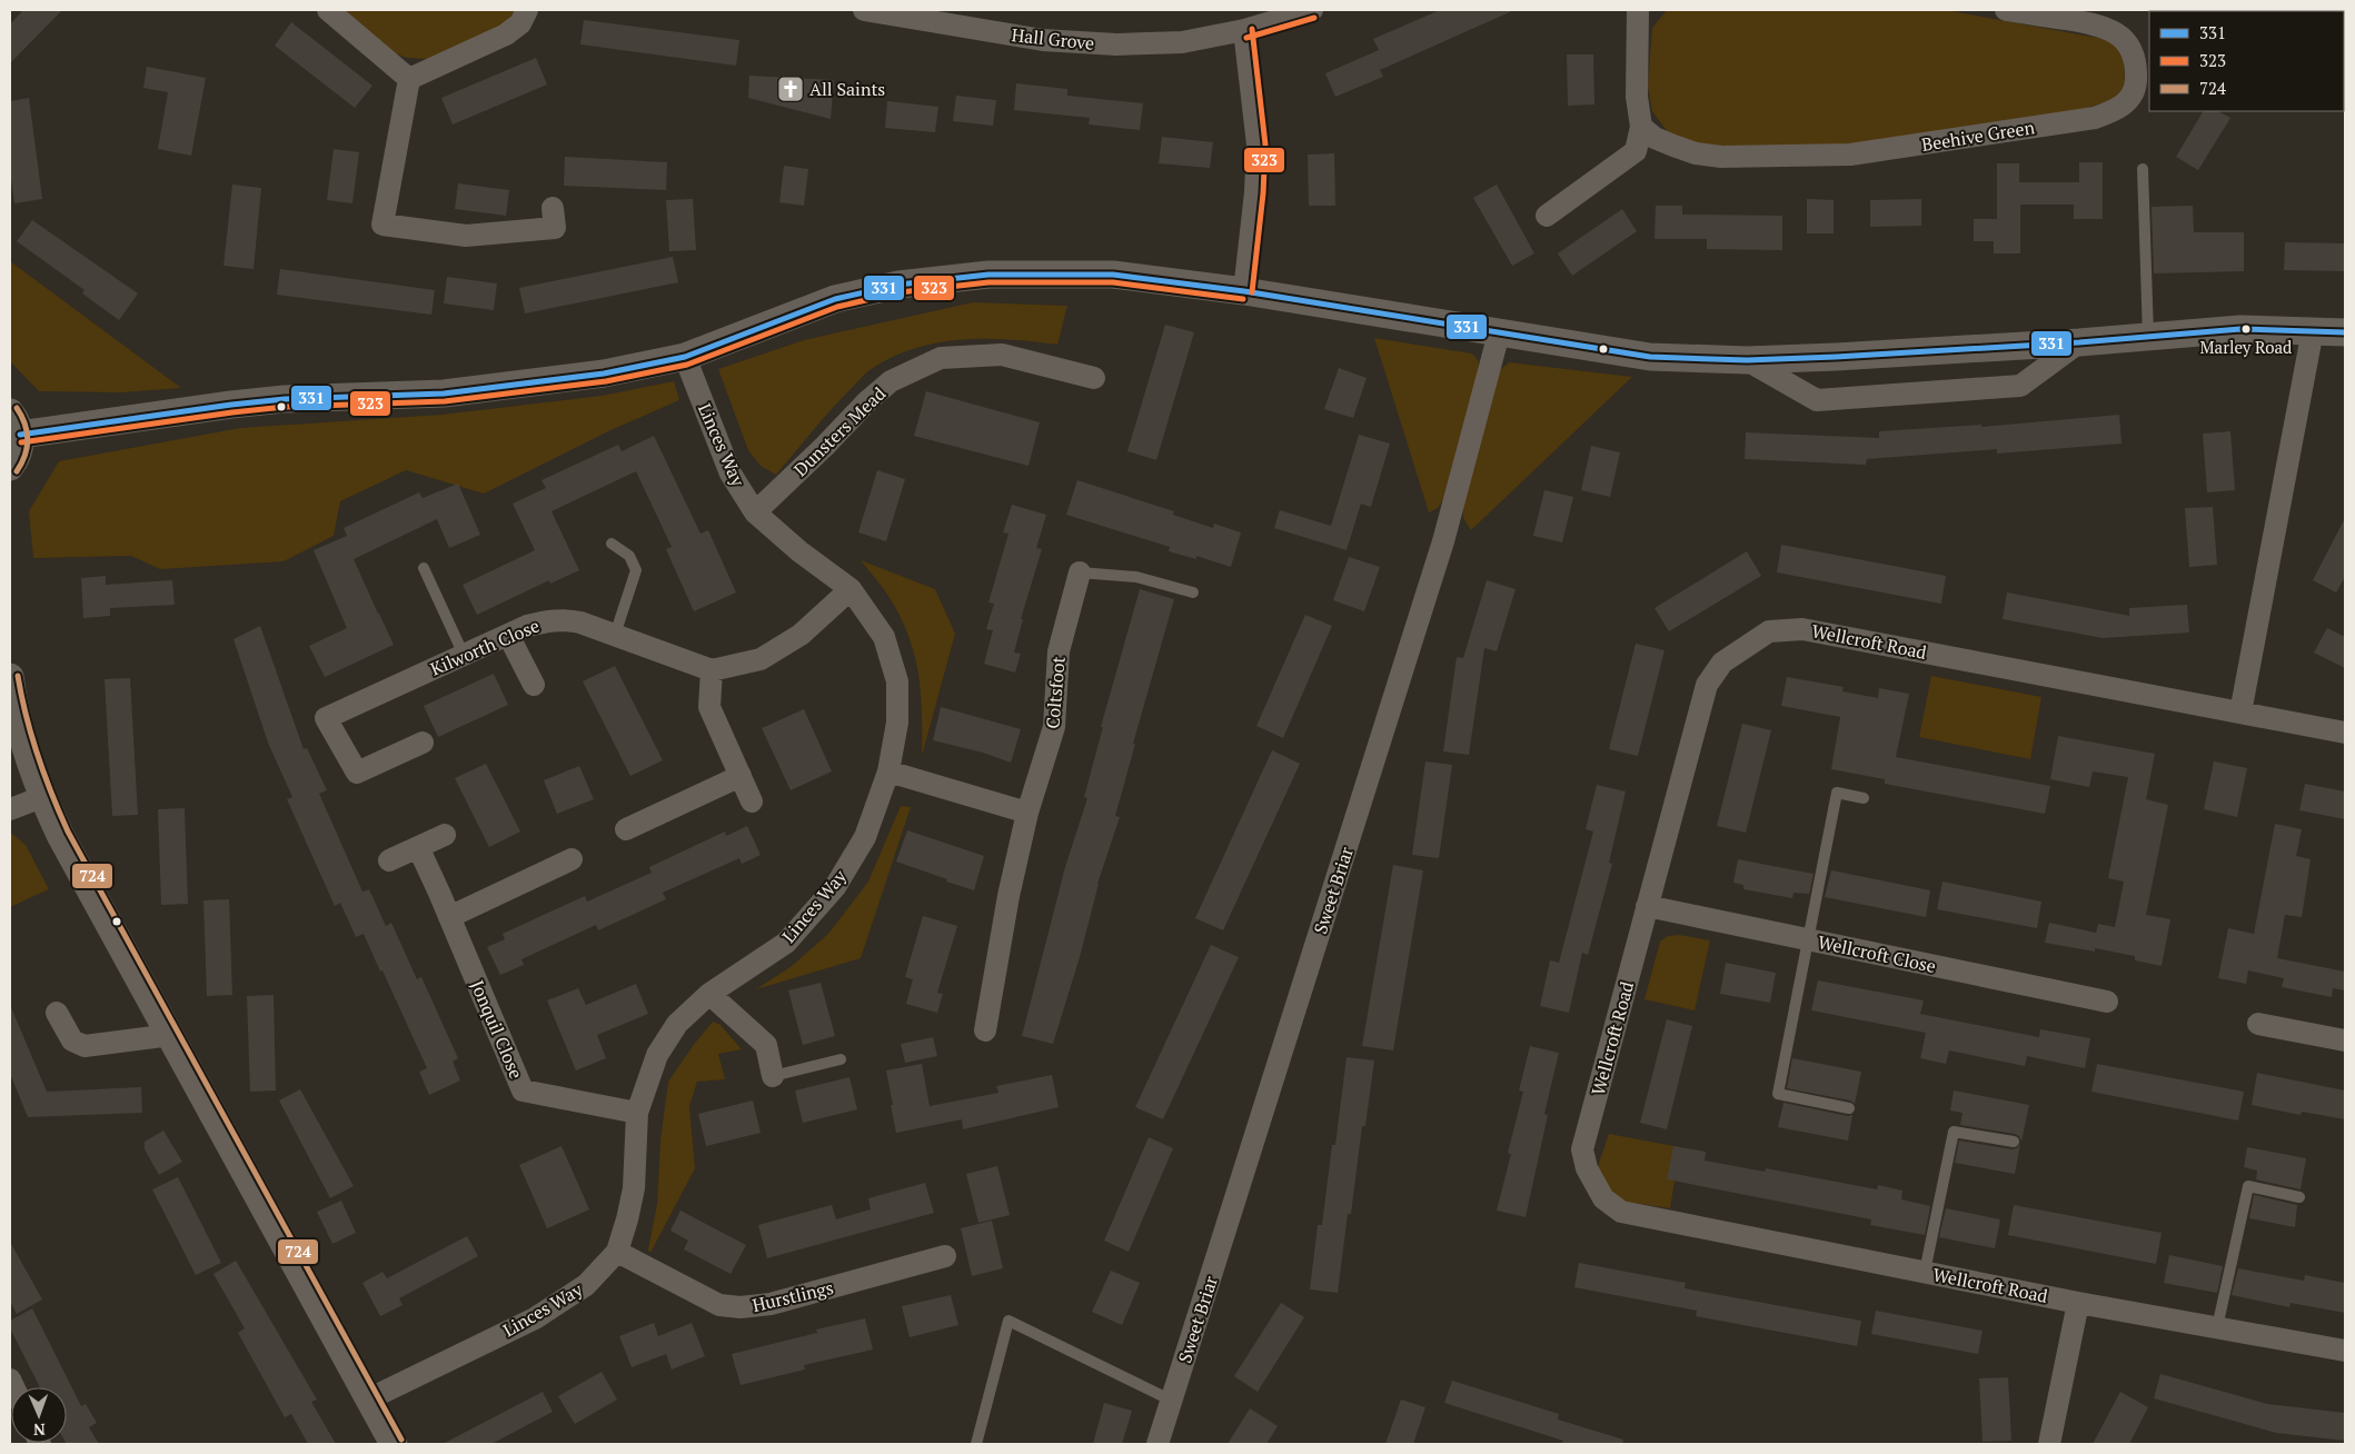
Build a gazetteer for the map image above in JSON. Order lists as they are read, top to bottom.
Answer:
{
  "streets": {
    "street": [
      "Hall Grove",
      "Beehive Green",
      "Dunsters Mead",
      "Linces Way",
      "Wellcroft Road",
      "Kilworth Close",
      "Coltsfoot",
      "Sweet Briar",
      "Wellcroft Close",
      "Jonquil Close",
      "Hurstlings"
    ]
  },
  "crossings": [
    ["Dunsters Mead", "Linces Way"],
    ["Linces Way", "Jonquil Close"],
    ["Linces Way", "Hurstlings"],
    ["Wellcroft Road", "Wellcroft Close"]
  ],
  "places": {
    "church": ["All Saints"],
    "other": ["Marley Road"]
  },
  "lines": ["transit line 323", "transit line 331", "transit line 724"],
  "legend": ["331", "323", "724"],
  "north": "bottom"
}
